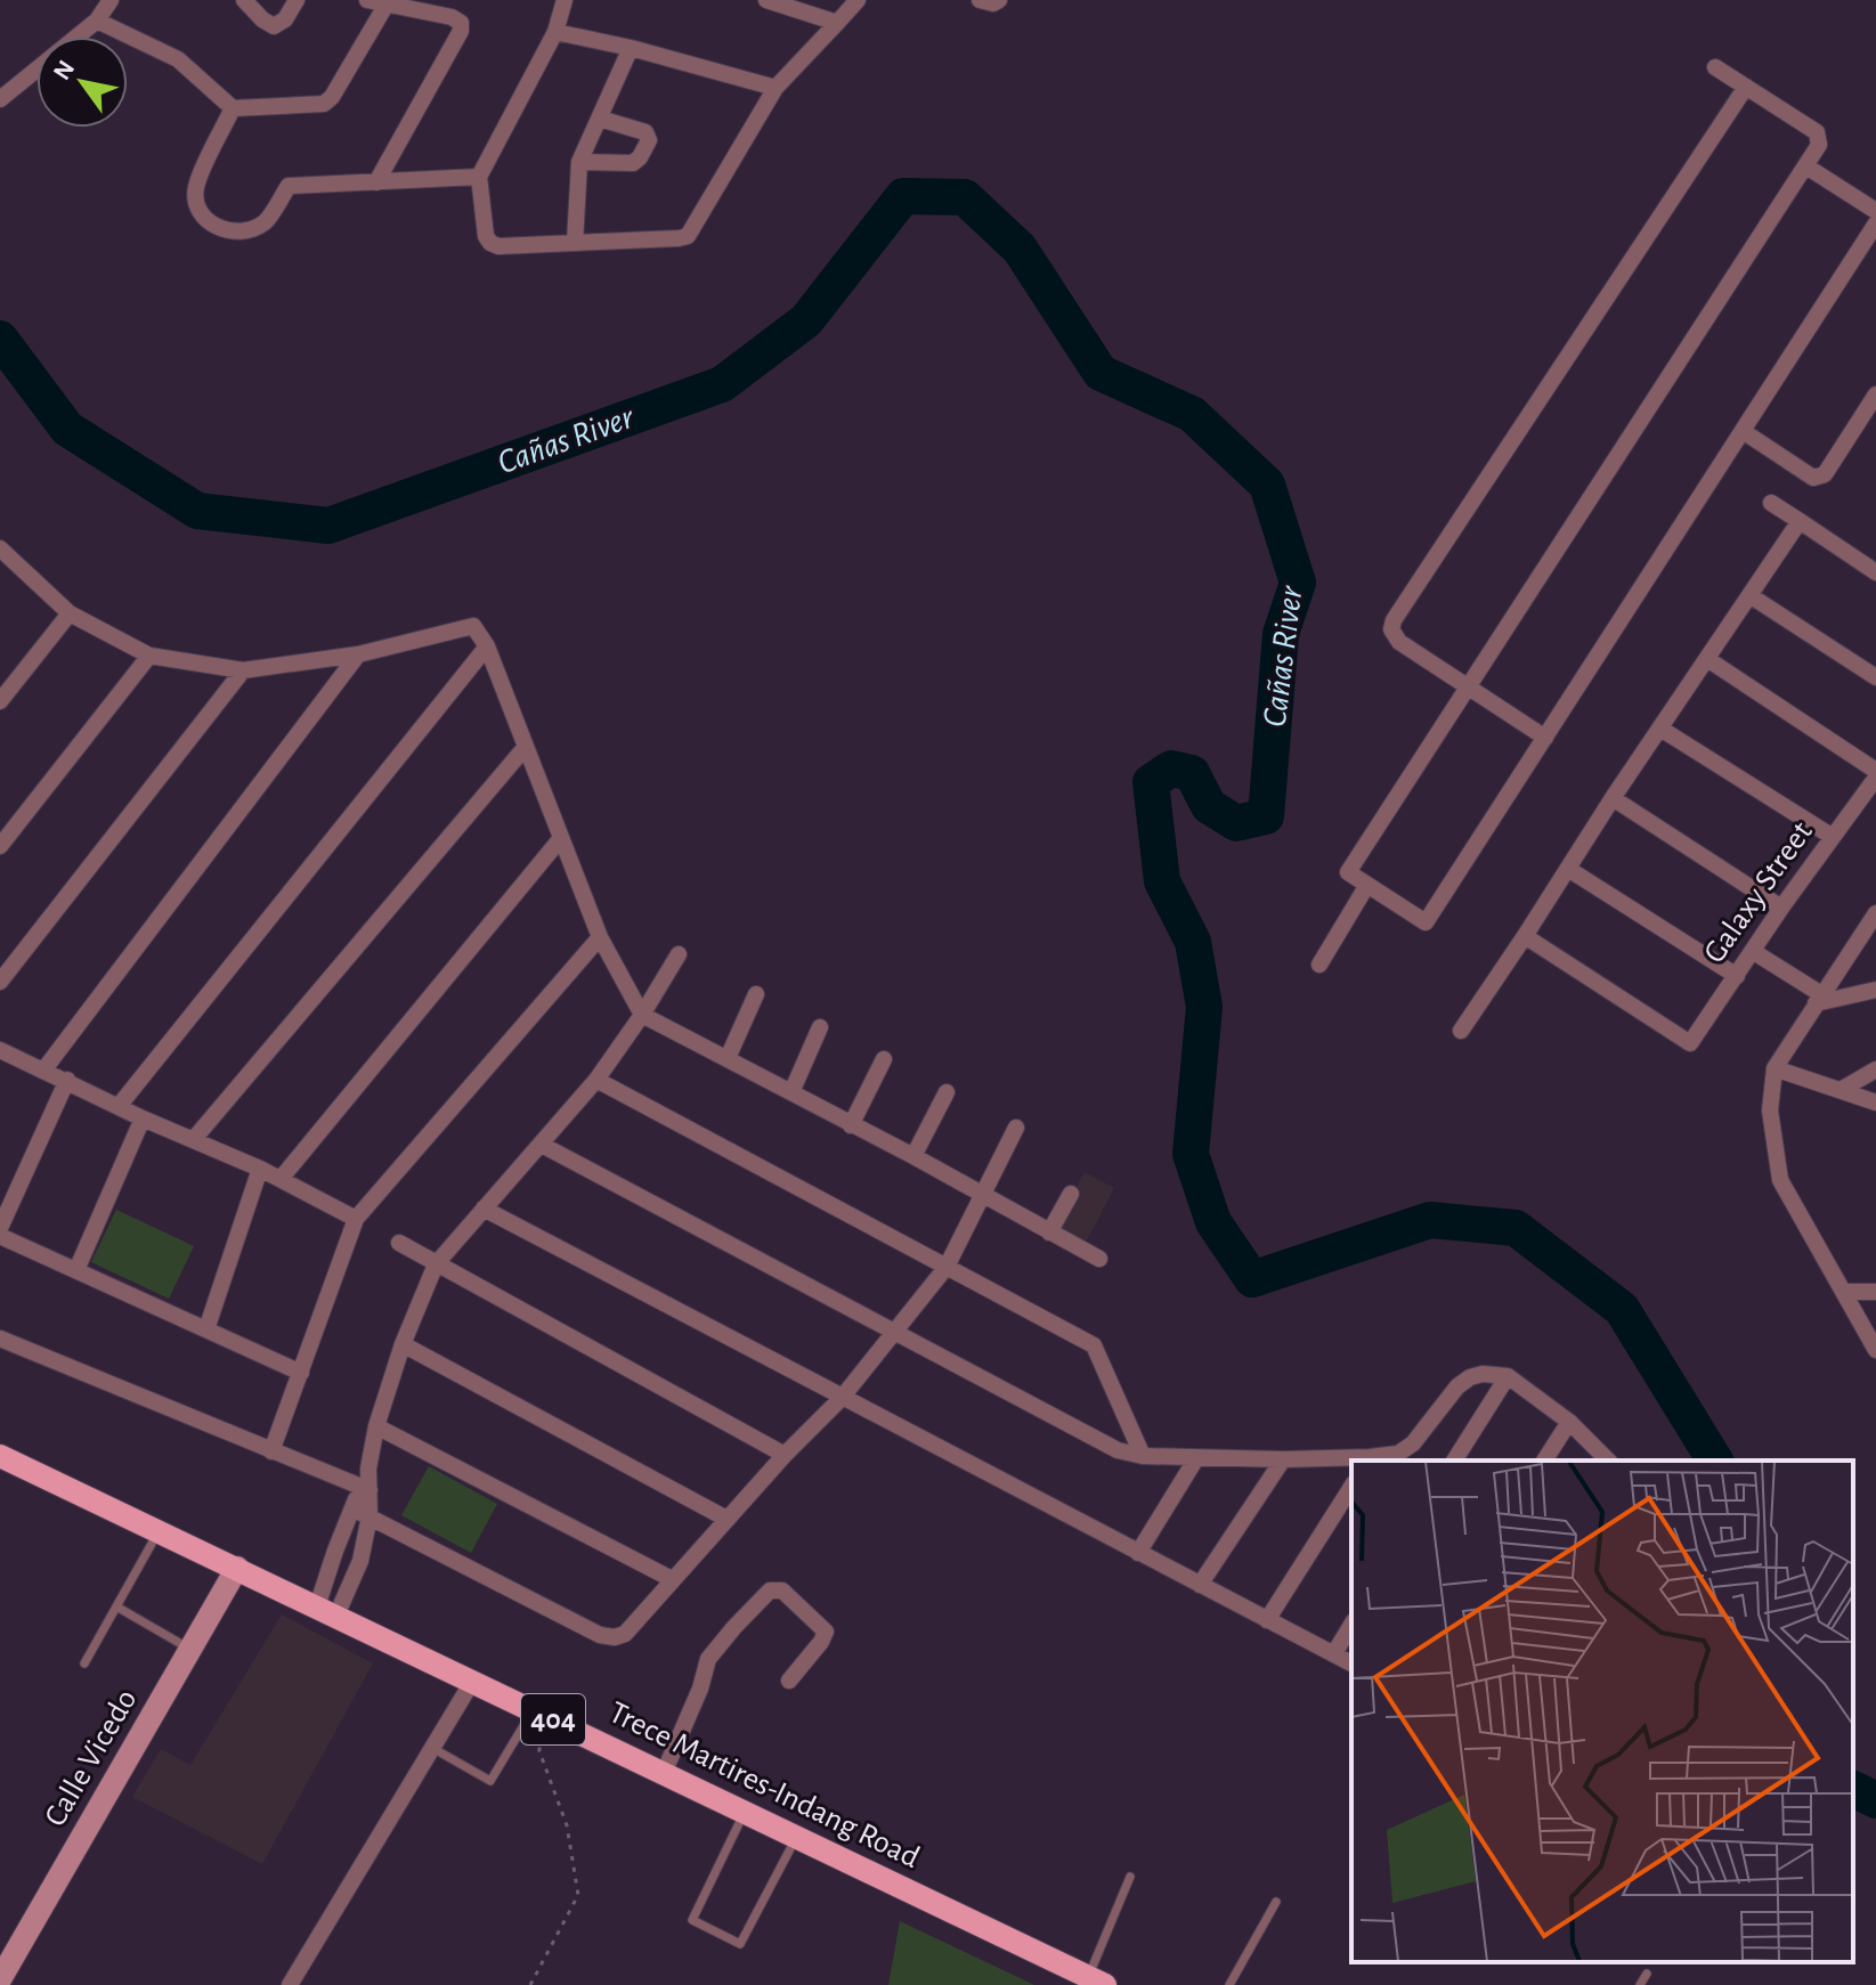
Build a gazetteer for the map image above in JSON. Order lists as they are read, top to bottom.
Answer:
{
  "streets": {
    "main road": ["404", "Trece Martires-Indang Road"],
    "street": ["Galaxy Street", "Calle Vicedo"]
  },
  "crossings": [
    ["Calle Vicedo", "Trece Martires-Indang Road"]
  ],
  "water": ["Cañas River"],
  "north": "top left"
}
